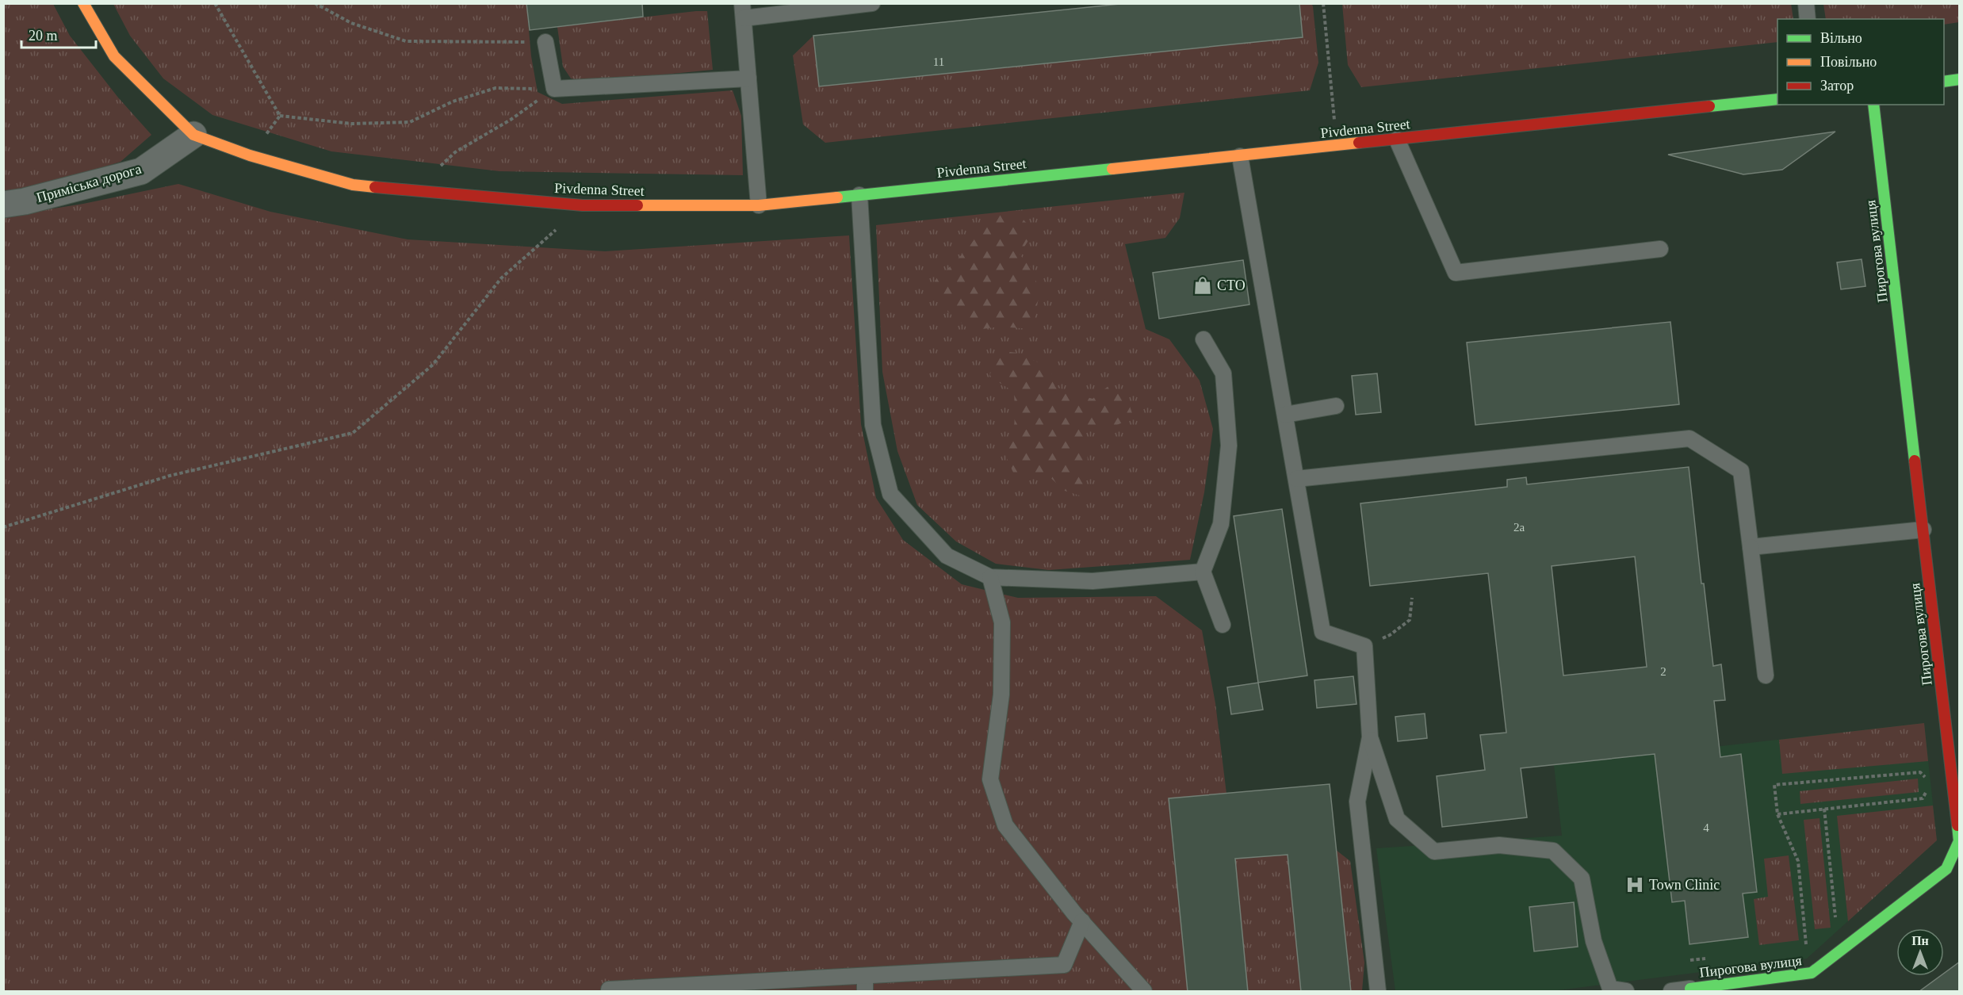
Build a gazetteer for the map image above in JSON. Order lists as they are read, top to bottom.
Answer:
{
  "streets": {
    "street": ["Pivdenna Street", "Приміська дорога", "Пирогова вулиця"]
  },
  "crossings": [
    ["Pivdenna Street", "Приміська дорога"]
  ],
  "places": {
    "shop": ["СТО"],
    "hospital": ["Town Clinic"]
  },
  "house_numbers": [
    "11",
    "2а",
    "2",
    "4"
  ],
  "legend": ["Вільно", "Повільно", "Затор"],
  "scale_bar": "20 m",
  "north": "top"
}
